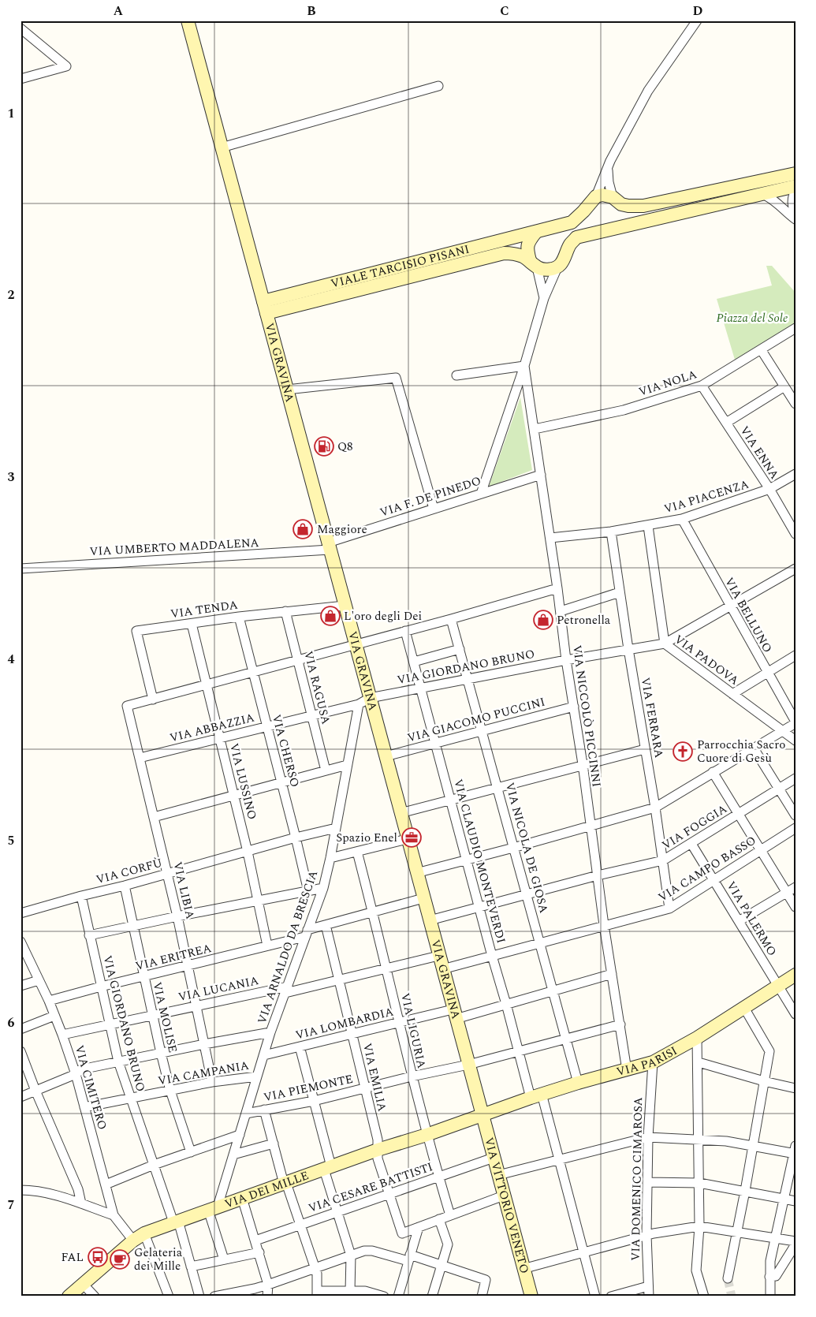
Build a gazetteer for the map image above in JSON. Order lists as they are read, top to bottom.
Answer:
{
  "streets": {
    "main road": [
      "VIALE TARCISIO PISANI",
      "VIA GRAVINA",
      "VIA PARISI",
      "VIA DEI MILLE",
      "VIA VITTORIO VENETO"
    ],
    "street": [
      "VIA NOLA",
      "VIA ENNA",
      "VIA F. DE PINEDO",
      "VIA PIACENZA",
      "VIA UMBERTO MADDALENA",
      "VIA TENDA",
      "VIA BELLUNO",
      "VIA PADOVA",
      "VIA GIORDANO BRUNO",
      "VIA RAGUSA",
      "VIA NICCOLÒ PICCINNI",
      "VIA FERRARA",
      "VIA GIACOMO PUCCINI",
      "VIA ABBAZZIA",
      "VIA CHERSO",
      "VIA LUSSINO",
      "VIA FOGGIA",
      "VIA NICOLA DE GIOSA",
      "VIA CLAUDIO MONTEVERDI",
      "VIA CAMPO BASSO",
      "VIA CORFÙ",
      "VIA LIBIA",
      "VIA PALERMO",
      "VIA ARNALDO DA BRESCIA",
      "VIA ERITREA",
      "VIA LUCANIA",
      "VIA MOLISE",
      "VIA LOMBARDIA",
      "VIA LIGURIA",
      "VIA CAMPANIA",
      "VIA EMILIA",
      "VIA CIMITERO",
      "VIA PIEMONTE",
      "VIA DOMENICO CIMAROSA",
      "VIA CESARE BATTISTI"
    ]
  },
  "crossings": [
    ["VIALE TARCISIO PISANI", "VIA GRAVINA"],
    ["VIA GRAVINA", "VIA F. DE PINEDO"],
    ["VIA GRAVINA", "VIA UMBERTO MADDALENA"],
    ["VIA GRAVINA", "VIA TENDA"],
    ["VIA GRAVINA", "VIA GIORDANO BRUNO"],
    ["VIA GRAVINA", "VIA GIACOMO PUCCINI"],
    ["VIA GRAVINA", "VIA ABBAZZIA"],
    ["VIA GRAVINA", "VIA FOGGIA"],
    ["VIA GRAVINA", "VIA CAMPO BASSO"],
    ["VIA GRAVINA", "VIA ARNALDO DA BRESCIA"],
    ["VIA GRAVINA", "VIA ERITREA"],
    ["VIA GRAVINA", "VIA LUCANIA"],
    ["VIA GRAVINA", "VIA LOMBARDIA"],
    ["VIA GRAVINA", "VIA PARISI"],
    ["VIA GRAVINA", "VIA PIEMONTE"],
    ["VIA GRAVINA", "VIA DEI MILLE"],
    ["VIA GRAVINA", "VIA VITTORIO VENETO"],
    ["VIA NOLA", "VIA ENNA"],
    ["VIA NOLA", "VIA NICCOLÒ PICCINNI"],
    ["VIA ENNA", "VIA PIACENZA"],
    ["VIA F. DE PINEDO", "VIA UMBERTO MADDALENA"],
    ["VIA F. DE PINEDO", "VIA NICCOLÒ PICCINNI"],
    ["VIA PIACENZA", "VIA BELLUNO"],
    ["VIA PIACENZA", "VIA NICCOLÒ PICCINNI"],
    ["VIA PIACENZA", "VIA FERRARA"],
    ["VIA TENDA", "VIA RAGUSA"],
    ["VIA TENDA", "VIA CHERSO"],
    ["VIA TENDA", "VIA LUSSINO"],
    ["VIA TENDA", "VIA LIBIA"],
    ["VIA PADOVA", "VIA GIORDANO BRUNO"],
    ["VIA PADOVA", "VIA NICCOLÒ PICCINNI"],
    ["VIA PADOVA", "VIA FERRARA"],
    ["VIA GIORDANO BRUNO", "VIA NICCOLÒ PICCINNI"],
    ["VIA GIORDANO BRUNO", "VIA ABBAZZIA"],
    ["VIA GIORDANO BRUNO", "VIA NICOLA DE GIOSA"],
    ["VIA GIORDANO BRUNO", "VIA CLAUDIO MONTEVERDI"],
    ["VIA GIORDANO BRUNO", "VIA CORFÙ"],
    ["VIA GIORDANO BRUNO", "VIA ARNALDO DA BRESCIA"],
    ["VIA GIORDANO BRUNO", "VIA ERITREA"],
    ["VIA GIORDANO BRUNO", "VIA LUCANIA"],
    ["VIA GIORDANO BRUNO", "VIA CAMPANIA"],
    ["VIA GIORDANO BRUNO", "VIA DEI MILLE"],
    ["VIA RAGUSA", "VIA ABBAZZIA"],
    ["VIA NICCOLÒ PICCINNI", "VIA GIACOMO PUCCINI"],
    ["VIA NICCOLÒ PICCINNI", "VIA FOGGIA"],
    ["VIA NICCOLÒ PICCINNI", "VIA CAMPO BASSO"],
    ["VIA NICCOLÒ PICCINNI", "VIA LOMBARDIA"],
    ["VIA NICCOLÒ PICCINNI", "VIA PARISI"],
    ["VIA NICCOLÒ PICCINNI", "VIA PIEMONTE"],
    ["VIA FERRARA", "VIA FOGGIA"],
    ["VIA FERRARA", "VIA CAMPO BASSO"],
    ["VIA GIACOMO PUCCINI", "VIA NICOLA DE GIOSA"],
    ["VIA GIACOMO PUCCINI", "VIA CLAUDIO MONTEVERDI"],
    ["VIA ABBAZZIA", "VIA CHERSO"],
    ["VIA ABBAZZIA", "VIA LUSSINO"],
    ["VIA ABBAZZIA", "VIA LIBIA"],
    ["VIA ABBAZZIA", "VIA ARNALDO DA BRESCIA"],
    ["VIA CHERSO", "VIA CORFÙ"],
    ["VIA LUSSINO", "VIA CORFÙ"],
    ["VIA LUSSINO", "VIA ERITREA"],
    ["VIA FOGGIA", "VIA NICOLA DE GIOSA"],
    ["VIA FOGGIA", "VIA CLAUDIO MONTEVERDI"],
    ["VIA FOGGIA", "VIA PALERMO"],
    ["VIA NICOLA DE GIOSA", "VIA CAMPO BASSO"],
    ["VIA NICOLA DE GIOSA", "VIA LOMBARDIA"],
    ["VIA NICOLA DE GIOSA", "VIA PARISI"],
    ["VIA NICOLA DE GIOSA", "VIA PIEMONTE"],
    ["VIA CLAUDIO MONTEVERDI", "VIA CAMPO BASSO"],
    ["VIA CLAUDIO MONTEVERDI", "VIA LOMBARDIA"],
    ["VIA CLAUDIO MONTEVERDI", "VIA PARISI"],
    ["VIA CLAUDIO MONTEVERDI", "VIA PIEMONTE"],
    ["VIA CAMPO BASSO", "VIA PALERMO"],
    ["VIA CORFÙ", "VIA LIBIA"],
    ["VIA CORFÙ", "VIA ARNALDO DA BRESCIA"],
    ["VIA CORFÙ", "VIA MOLISE"],
    ["VIA LIBIA", "VIA ERITREA"],
    ["VIA LIBIA", "VIA LUCANIA"],
    ["VIA LIBIA", "VIA CAMPANIA"],
    ["VIA PALERMO", "VIA PARISI"],
    ["VIA ARNALDO DA BRESCIA", "VIA ERITREA"],
    ["VIA ARNALDO DA BRESCIA", "VIA LUCANIA"],
    ["VIA ARNALDO DA BRESCIA", "VIA LOMBARDIA"],
    ["VIA ARNALDO DA BRESCIA", "VIA CAMPANIA"],
    ["VIA ARNALDO DA BRESCIA", "VIA PIEMONTE"],
    ["VIA ARNALDO DA BRESCIA", "VIA DEI MILLE"],
    ["VIA ERITREA", "VIA MOLISE"],
    ["VIA ERITREA", "VIA LIGURIA"],
    ["VIA ERITREA", "VIA EMILIA"],
    ["VIA ERITREA", "VIA CIMITERO"],
    ["VIA LUCANIA", "VIA MOLISE"],
    ["VIA LUCANIA", "VIA LIGURIA"],
    ["VIA LUCANIA", "VIA EMILIA"],
    ["VIA LUCANIA", "VIA CIMITERO"],
    ["VIA MOLISE", "VIA CAMPANIA"],
    ["VIA LOMBARDIA", "VIA LIGURIA"],
    ["VIA LOMBARDIA", "VIA EMILIA"],
    ["VIA LIGURIA", "VIA PIEMONTE"],
    ["VIA LIGURIA", "VIA CESARE BATTISTI"],
    ["VIA LIGURIA", "VIA DEI MILLE"],
    ["VIA PARISI", "VIA DOMENICO CIMAROSA"],
    ["VIA PARISI", "VIA DEI MILLE"],
    ["VIA PARISI", "VIA VITTORIO VENETO"],
    ["VIA CAMPANIA", "VIA CIMITERO"],
    ["VIA EMILIA", "VIA PIEMONTE"],
    ["VIA EMILIA", "VIA CESARE BATTISTI"],
    ["VIA EMILIA", "VIA DEI MILLE"],
    ["VIA CIMITERO", "VIA DEI MILLE"],
    ["VIA CESARE BATTISTI", "VIA VITTORIO VENETO"],
    ["VIA DEI MILLE", "VIA VITTORIO VENETO"]
  ],
  "parks": ["Piazza del Sole"],
  "places": {
    "fuel station": ["Q8"],
    "shop": ["Maggiore", "L'oro degli Dei", "Petronella"],
    "church": ["Parrocchia Sacro Cuore di Gesù"],
    "office": ["Spazio Enel"],
    "bus stop": ["FAL"],
    "cafe": ["Gelateria dei Mille"]
  },
  "grid": {
    "columns": [
      "A",
      "B",
      "C",
      "D"
    ],
    "rows": [
      "1",
      "2",
      "3",
      "4",
      "5",
      "6",
      "7"
    ]
  }
}
